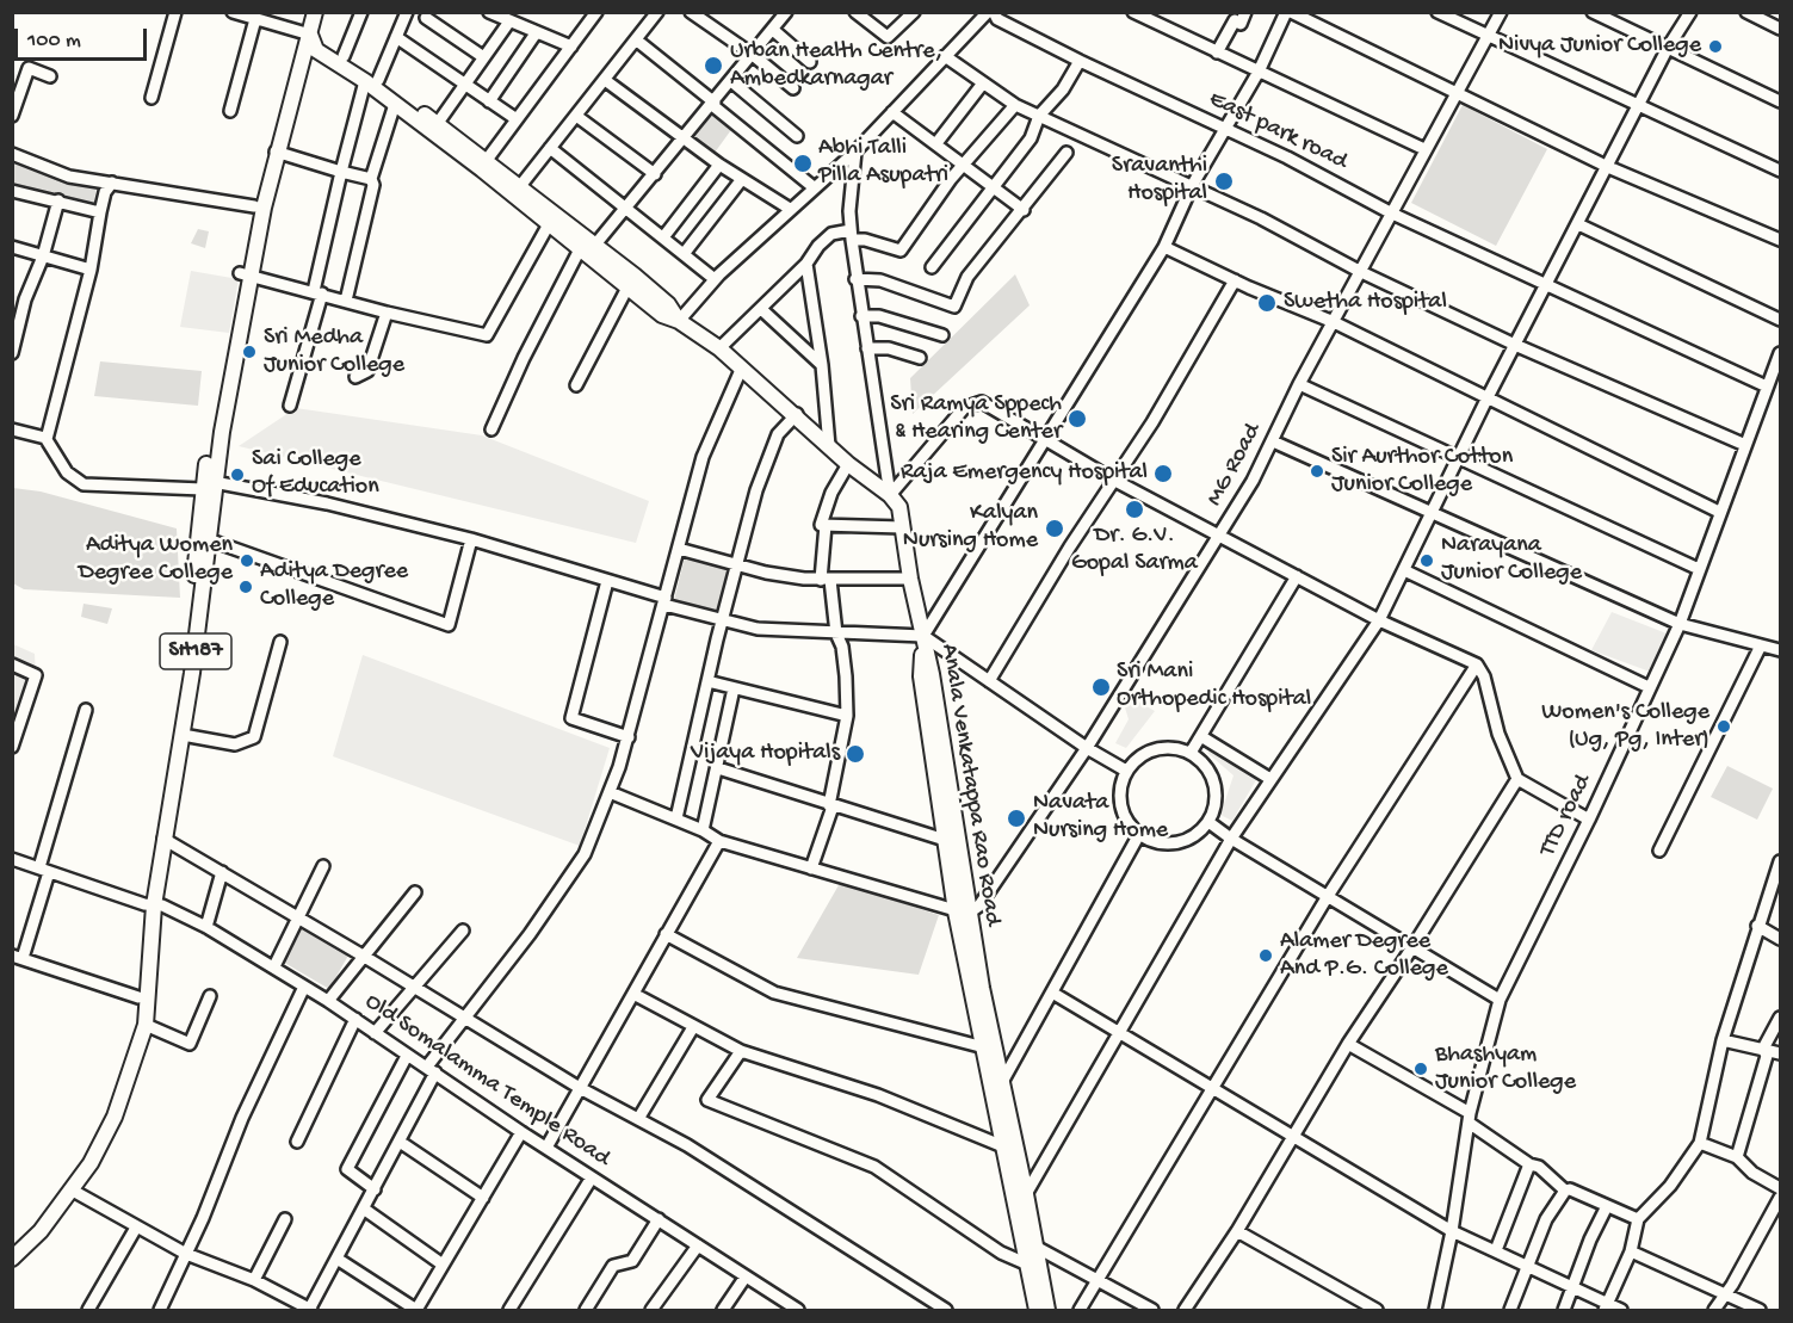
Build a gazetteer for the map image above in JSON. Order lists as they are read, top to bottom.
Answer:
{
  "streets": {
    "main road": ["SH187", "Anala Venkatappa Rao Road"],
    "street": [
      "East park road",
      "MG Road",
      "TTD road",
      "Old Somalamma Temple Road"
    ]
  },
  "crossings": [
    ["East park road", "MG Road"],
    ["East park road", "TTD road"],
    ["MG Road", "Anala Venkatappa Rao Road"],
    ["SH187", "Old Somalamma Temple Road"]
  ],
  "places": [
    "Nivya Junior College",
    "Urban Health Centre, Ambedkarnagar",
    "Abhi Talli Pilla Asupatri",
    "Sravanthi Hospital",
    "Swetha Hospital",
    "Sri Medha Junior College",
    "Sri Ramya Sppech & Hearing Center",
    "Sir Aurthor Cotton Junior College",
    "Raja Emergency Hospital",
    "Sai College Of Education",
    "Dr. G.V. Gopal Sarma",
    "Kalyan Nursing Home",
    "Aditya Women Degree College",
    "Narayana Junior College",
    "Aditya Degree College",
    "Sri Mani Orthopedic Hospital",
    "Women's College (Ug, Pg, Inter)",
    "Vijaya Hopitals",
    "Navata Nursing Home",
    "Alamer Degree And P.G. College",
    "Bhashyam Junior College"
  ],
  "scale_bar": "100 m"
}
